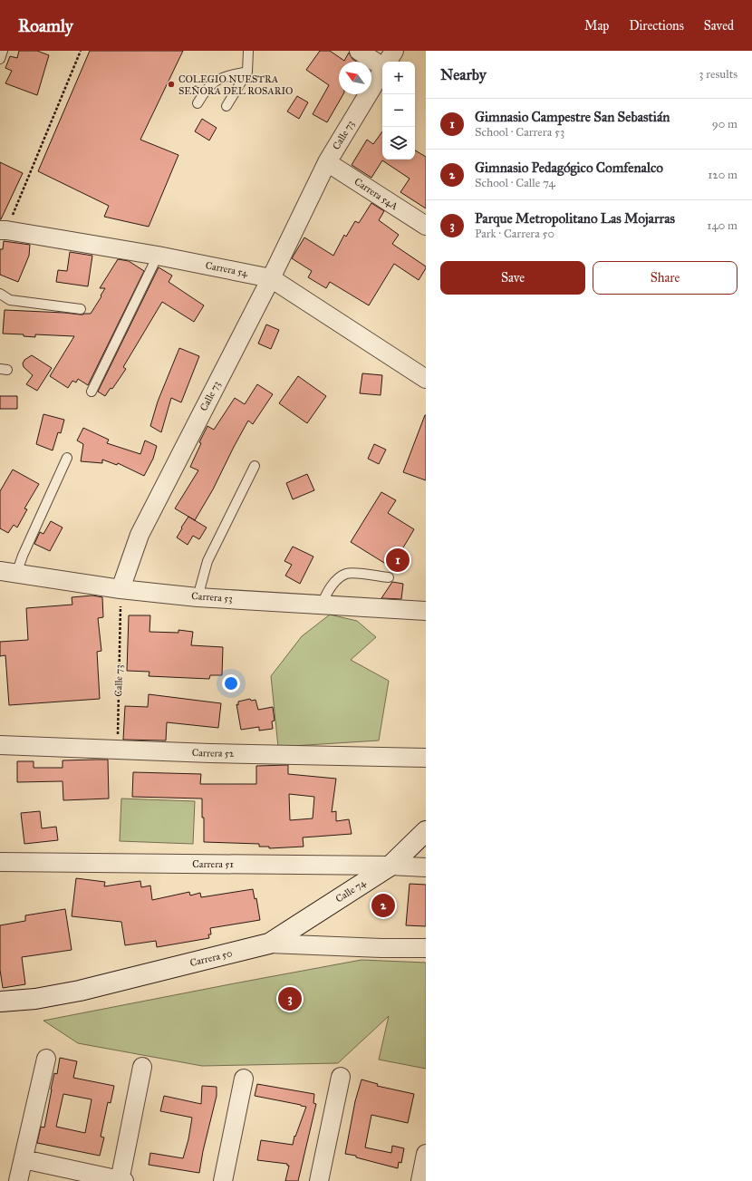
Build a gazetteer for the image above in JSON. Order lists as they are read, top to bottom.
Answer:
{
  "streets": {
    "street": [
      "Calle 73",
      "Carrera 54A",
      "Carrera 54",
      "Carrera 53",
      "Carrera 52",
      "Carrera 51",
      "Calle 74",
      "Carrera 50"
    ]
  },
  "crossings": [
    ["Calle 73", "Carrera 54A"],
    ["Calle 73", "Carrera 54"],
    ["Calle 73", "Carrera 53"],
    ["Calle 73", "Carrera 52"],
    ["Carrera 51", "Calle 74"],
    ["Calle 74", "Carrera 50"]
  ],
  "places": ["COLEGIO NUESTRA SEÑORA DEL ROSARIO"],
  "north": "top left",
  "page": {
    "header": "Roamly",
    "nav": ["Map", "Directions", "Saved"],
    "heading": ["Nearby", "3 results"],
    "map_buttons": ["+", "−"],
    "list": [
      {
        "mark": "1",
        "name": "Gimnasio Campestre San Sebastián",
        "note": "School · Carrera 53",
        "value": "90 m"
      },
      {
        "mark": "2",
        "name": "Gimnasio Pedagógico Comfenalco",
        "note": "School · Calle 74",
        "value": "120 m"
      },
      {
        "mark": "3",
        "name": "Parque Metropolitano Las Mojarras",
        "note": "Park · Carrera 50",
        "value": "140 m"
      }
    ],
    "buttons": ["Save", "Share"],
    "pins": ["1", "2", "3"]
  }
}
